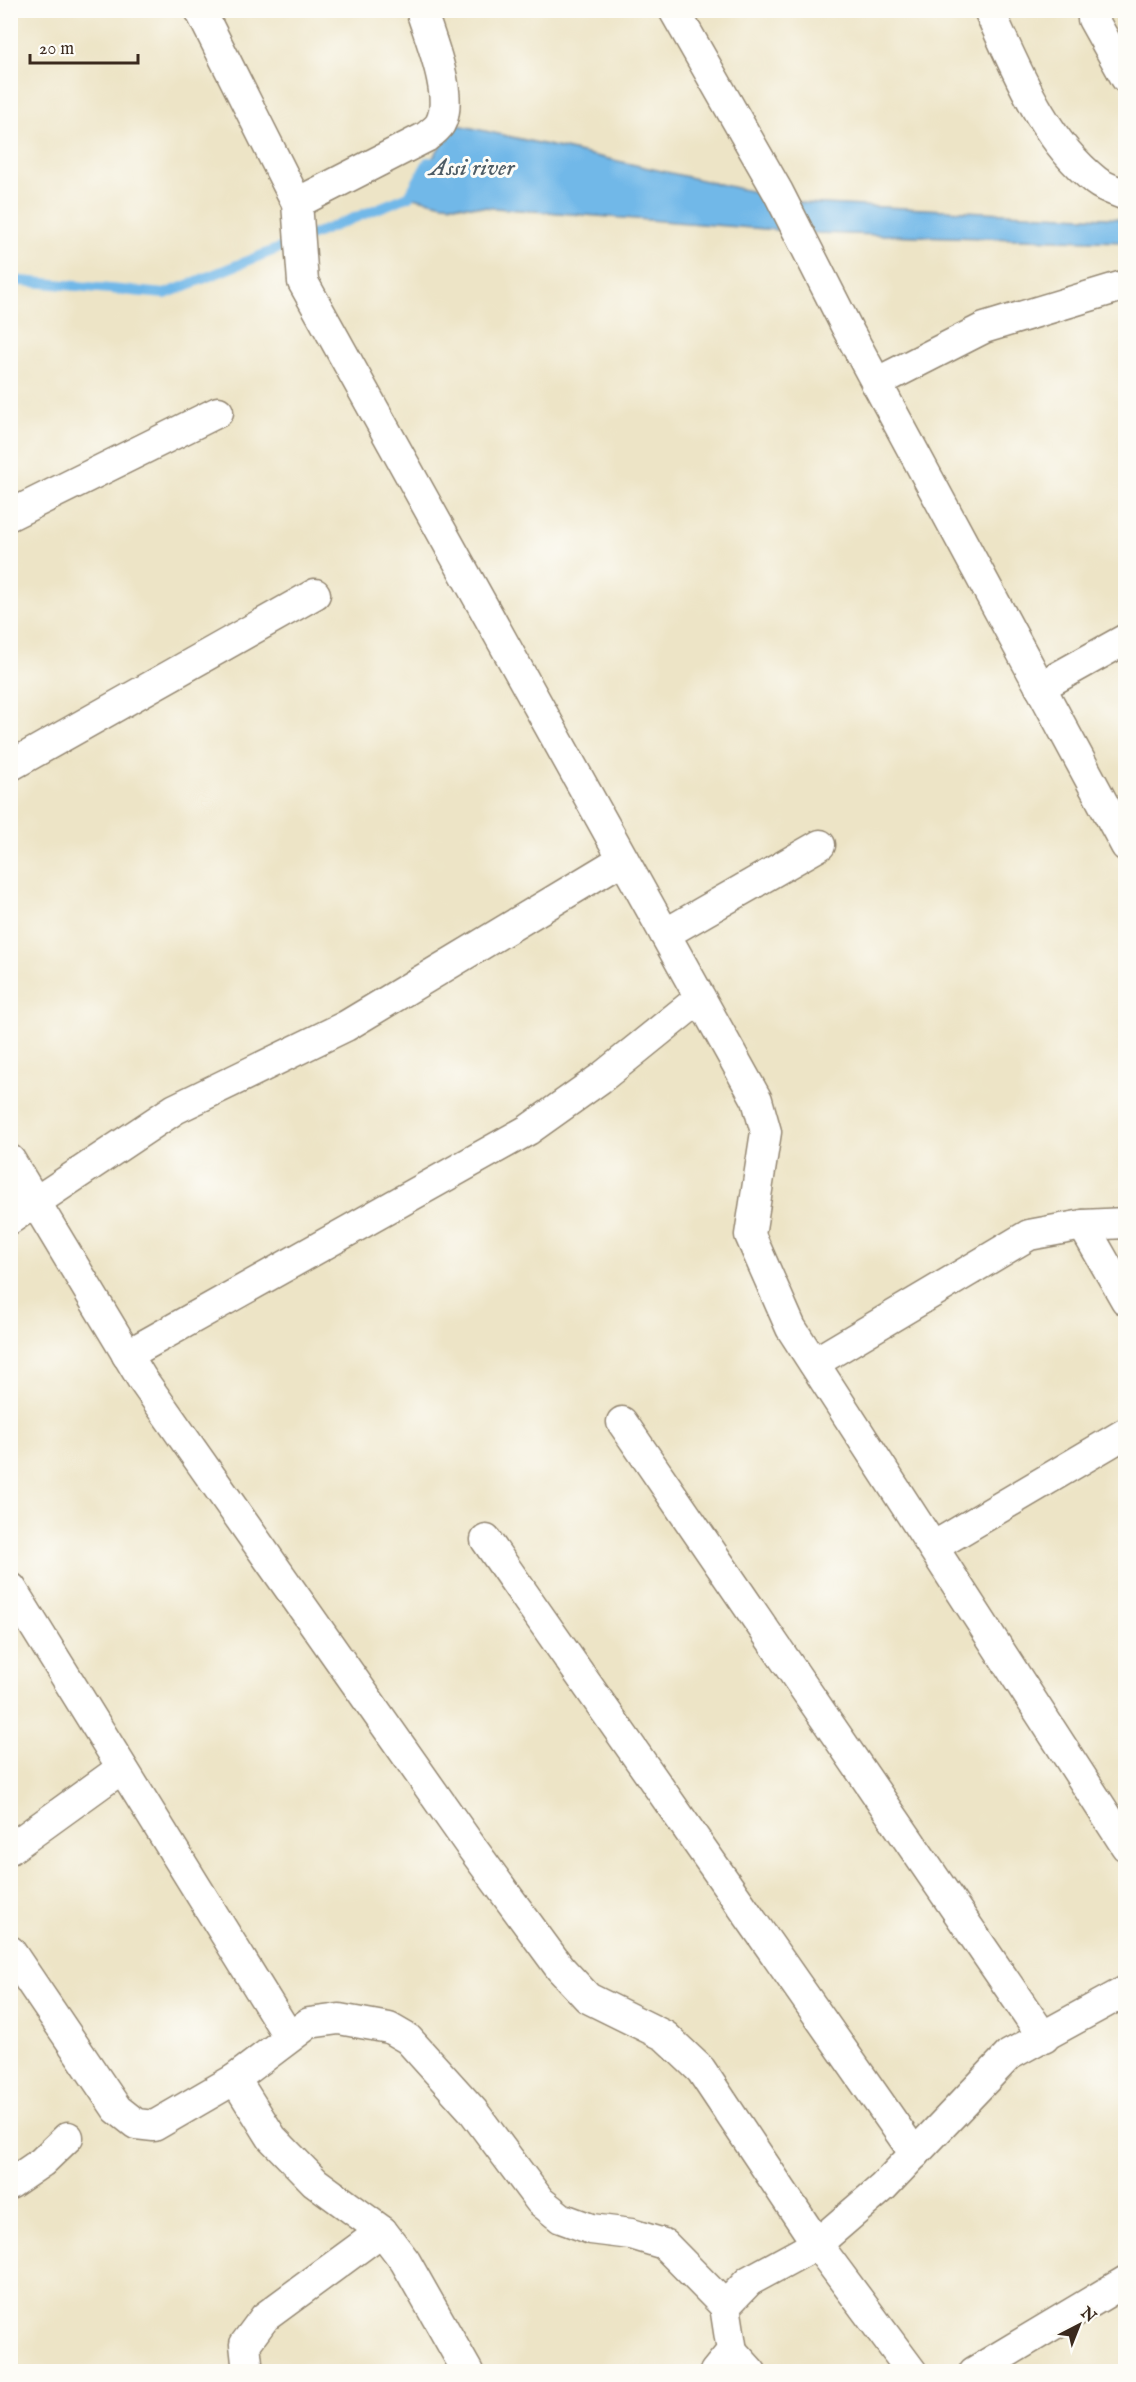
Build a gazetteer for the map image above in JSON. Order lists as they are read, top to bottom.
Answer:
{
  "water": ["Assi river"],
  "scale_bar": "20 m",
  "north": "top right"
}
